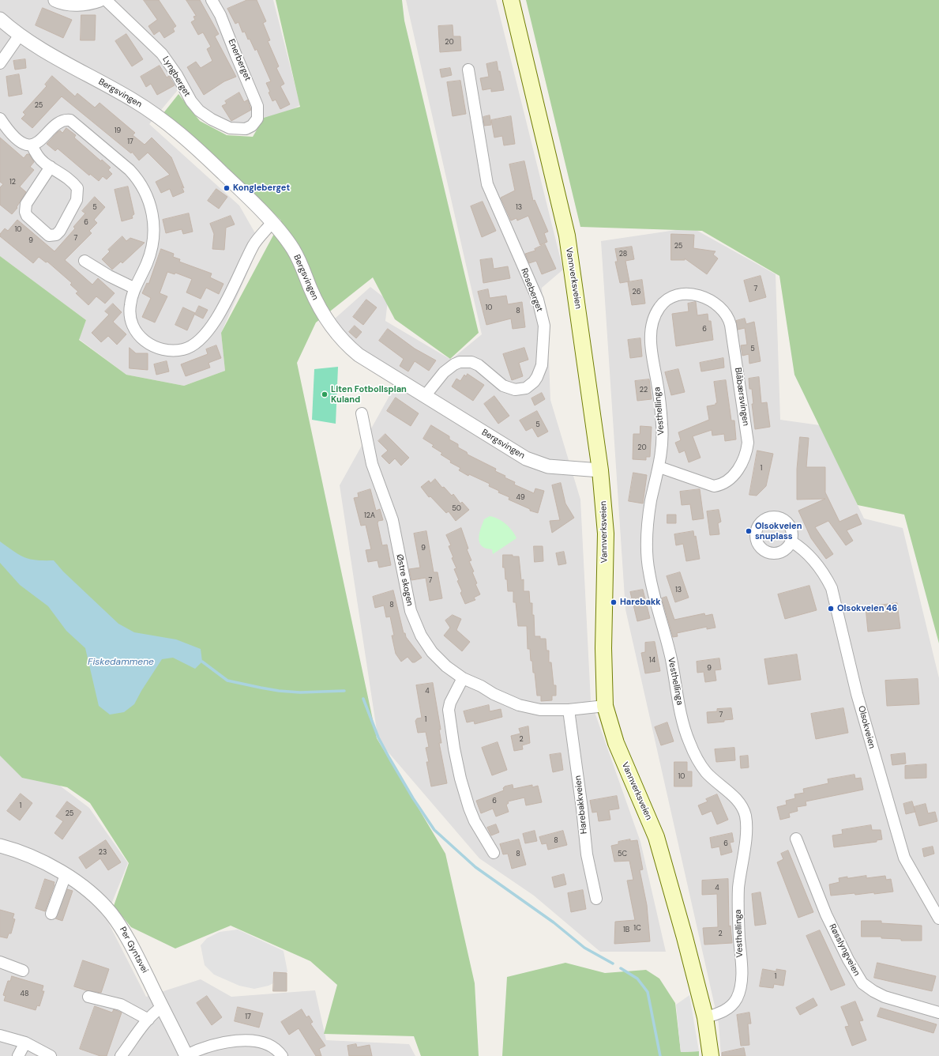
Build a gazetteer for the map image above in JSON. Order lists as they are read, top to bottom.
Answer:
{
  "streets": {
    "main road": ["Vannverksveien"],
    "street": [
      "Enerberget",
      "Lyngberget",
      "Bergsvingen",
      "Roseberget",
      "Blåbærsvingen",
      "Vesthellinga",
      "Østre skogen",
      "Olsokveien",
      "Harebakkveien",
      "Per Gyntsvei",
      "Røsslyngveien"
    ]
  },
  "crossings": [
    ["Enerberget", "Lyngberget"],
    ["Bergsvingen", "Vannverksveien"],
    ["Bergsvingen", "Roseberget"],
    ["Vannverksveien", "Vesthellinga"],
    ["Vannverksveien", "Østre skogen"],
    ["Blåbærsvingen", "Vesthellinga"],
    ["Østre skogen", "Harebakkveien"]
  ],
  "water": ["Fiskedammene"],
  "places": [
    "Kongleberget",
    "Liten Fotbollsplan Kuland",
    "Olsokveien snuplass",
    "Harebakk",
    "Olsokveien 46"
  ],
  "house_numbers": [
    "20",
    "25",
    "19",
    "17",
    "12",
    "5",
    "13",
    "6",
    "10",
    "7",
    "9",
    "25",
    "28",
    "7",
    "26",
    "10",
    "8",
    "6",
    "5",
    "22",
    "5",
    "20",
    "1",
    "49",
    "50",
    "12A",
    "9",
    "7",
    "13",
    "8",
    "14",
    "9",
    "4",
    "7",
    "1",
    "2",
    "10",
    "6",
    "1",
    "25",
    "8",
    "6",
    "23",
    "8",
    "5C",
    "4",
    "1C",
    "1B",
    "2",
    "1",
    "48",
    "17"
  ]
}
